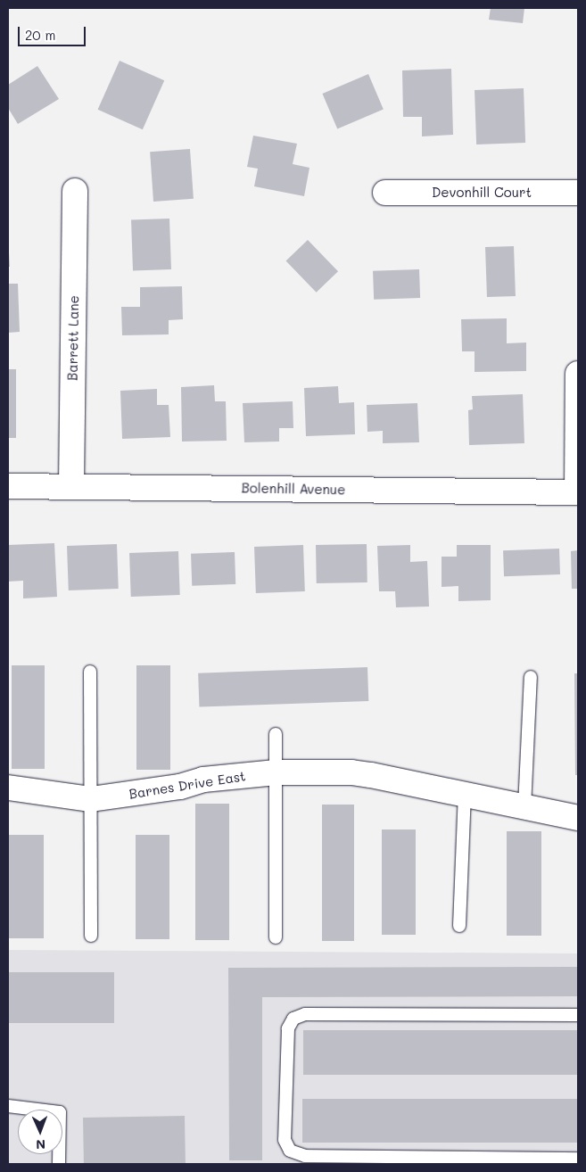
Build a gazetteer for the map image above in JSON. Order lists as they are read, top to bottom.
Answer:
{
  "streets": {
    "street": [
      "Devonhill Court",
      "Barrett Lane",
      "Bolenhill Avenue",
      "Barnes Drive East"
    ]
  },
  "crossings": [
    ["Barrett Lane", "Bolenhill Avenue"]
  ],
  "scale_bar": "20 m",
  "north": "bottom"
}
